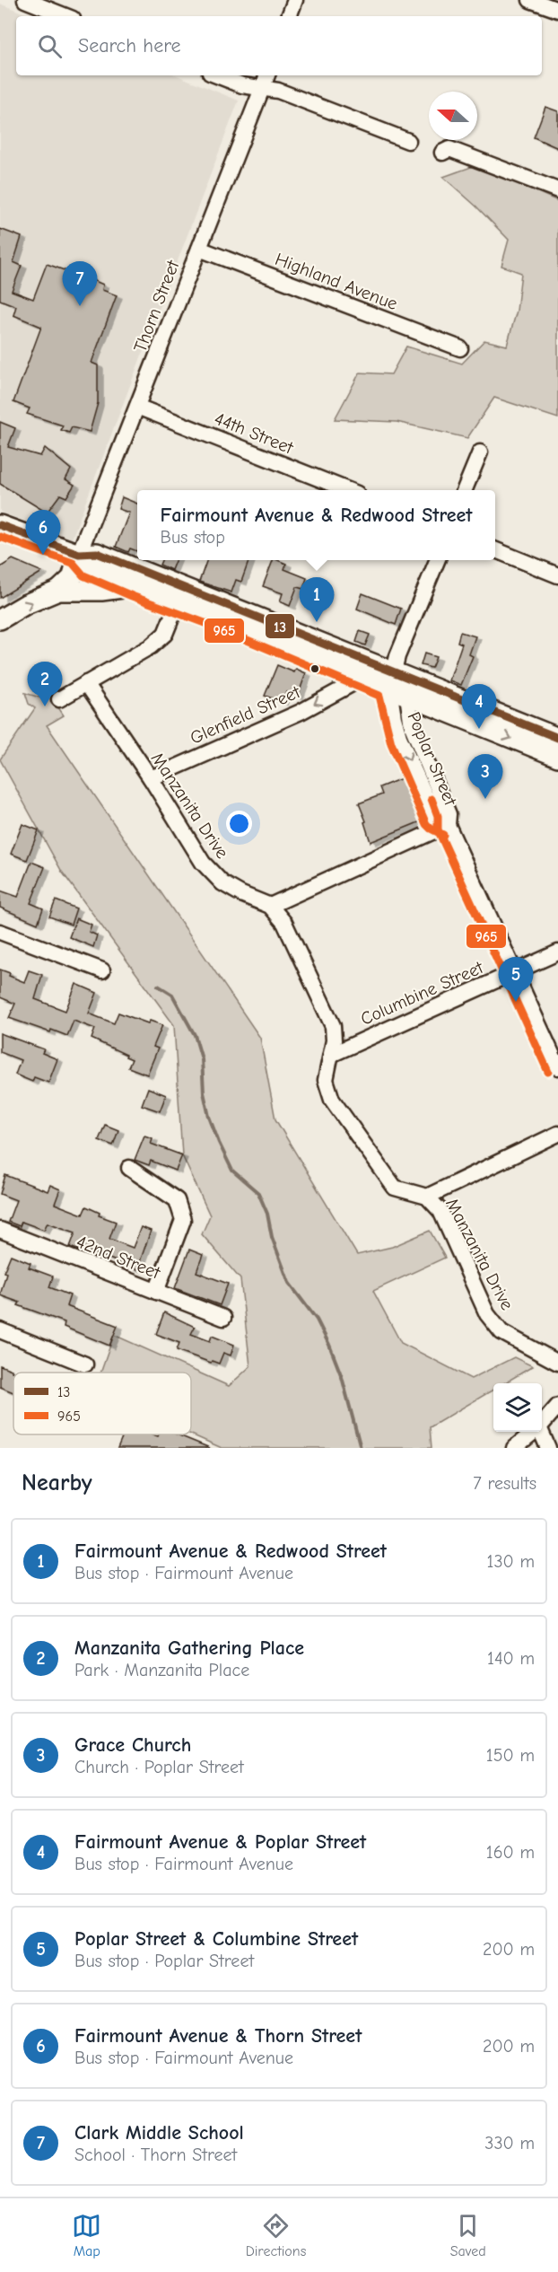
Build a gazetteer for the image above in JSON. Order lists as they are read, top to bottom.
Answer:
{
  "streets": {
    "street": [
      "Highland Avenue",
      "Thorn Street",
      "44th Street",
      "Glenfield Street",
      "Poplar Street",
      "Manzanita Drive",
      "Columbine Street",
      "42nd Street"
    ]
  },
  "crossings": [
    ["Highland Avenue", "Thorn Street"],
    ["Thorn Street", "44th Street"],
    ["Glenfield Street", "Manzanita Drive"],
    ["Poplar Street", "Columbine Street"],
    ["Manzanita Drive", "Columbine Street"]
  ],
  "lines": ["transit line 13", "transit line 965"],
  "legend": ["13", "965"],
  "north": "left",
  "page": {
    "search": "Search here",
    "pins": [
      "7",
      "6",
      "1",
      "2",
      "4",
      "3",
      "5"
    ],
    "popup": ["Fairmount Avenue & Redwood Street", "Bus stop"],
    "heading": ["Nearby", "7 results"],
    "list": [
      {
        "mark": "1",
        "name": "Fairmount Avenue & Redwood Street",
        "note": "Bus stop · Fairmount Avenue",
        "value": "130 m"
      },
      {
        "mark": "2",
        "name": "Manzanita Gathering Place",
        "note": "Park · Manzanita Place",
        "value": "140 m"
      },
      {
        "mark": "3",
        "name": "Grace Church",
        "note": "Church · Poplar Street",
        "value": "150 m"
      },
      {
        "mark": "4",
        "name": "Fairmount Avenue & Poplar Street",
        "note": "Bus stop · Fairmount Avenue",
        "value": "160 m"
      },
      {
        "mark": "5",
        "name": "Poplar Street & Columbine Street",
        "note": "Bus stop · Poplar Street",
        "value": "200 m"
      },
      {
        "mark": "6",
        "name": "Fairmount Avenue & Thorn Street",
        "note": "Bus stop · Fairmount Avenue",
        "value": "200 m"
      },
      {
        "mark": "7",
        "name": "Clark Middle School",
        "note": "School · Thorn Street",
        "value": "330 m"
      }
    ],
    "nav": ["Map", "Directions", "Saved"]
  }
}
